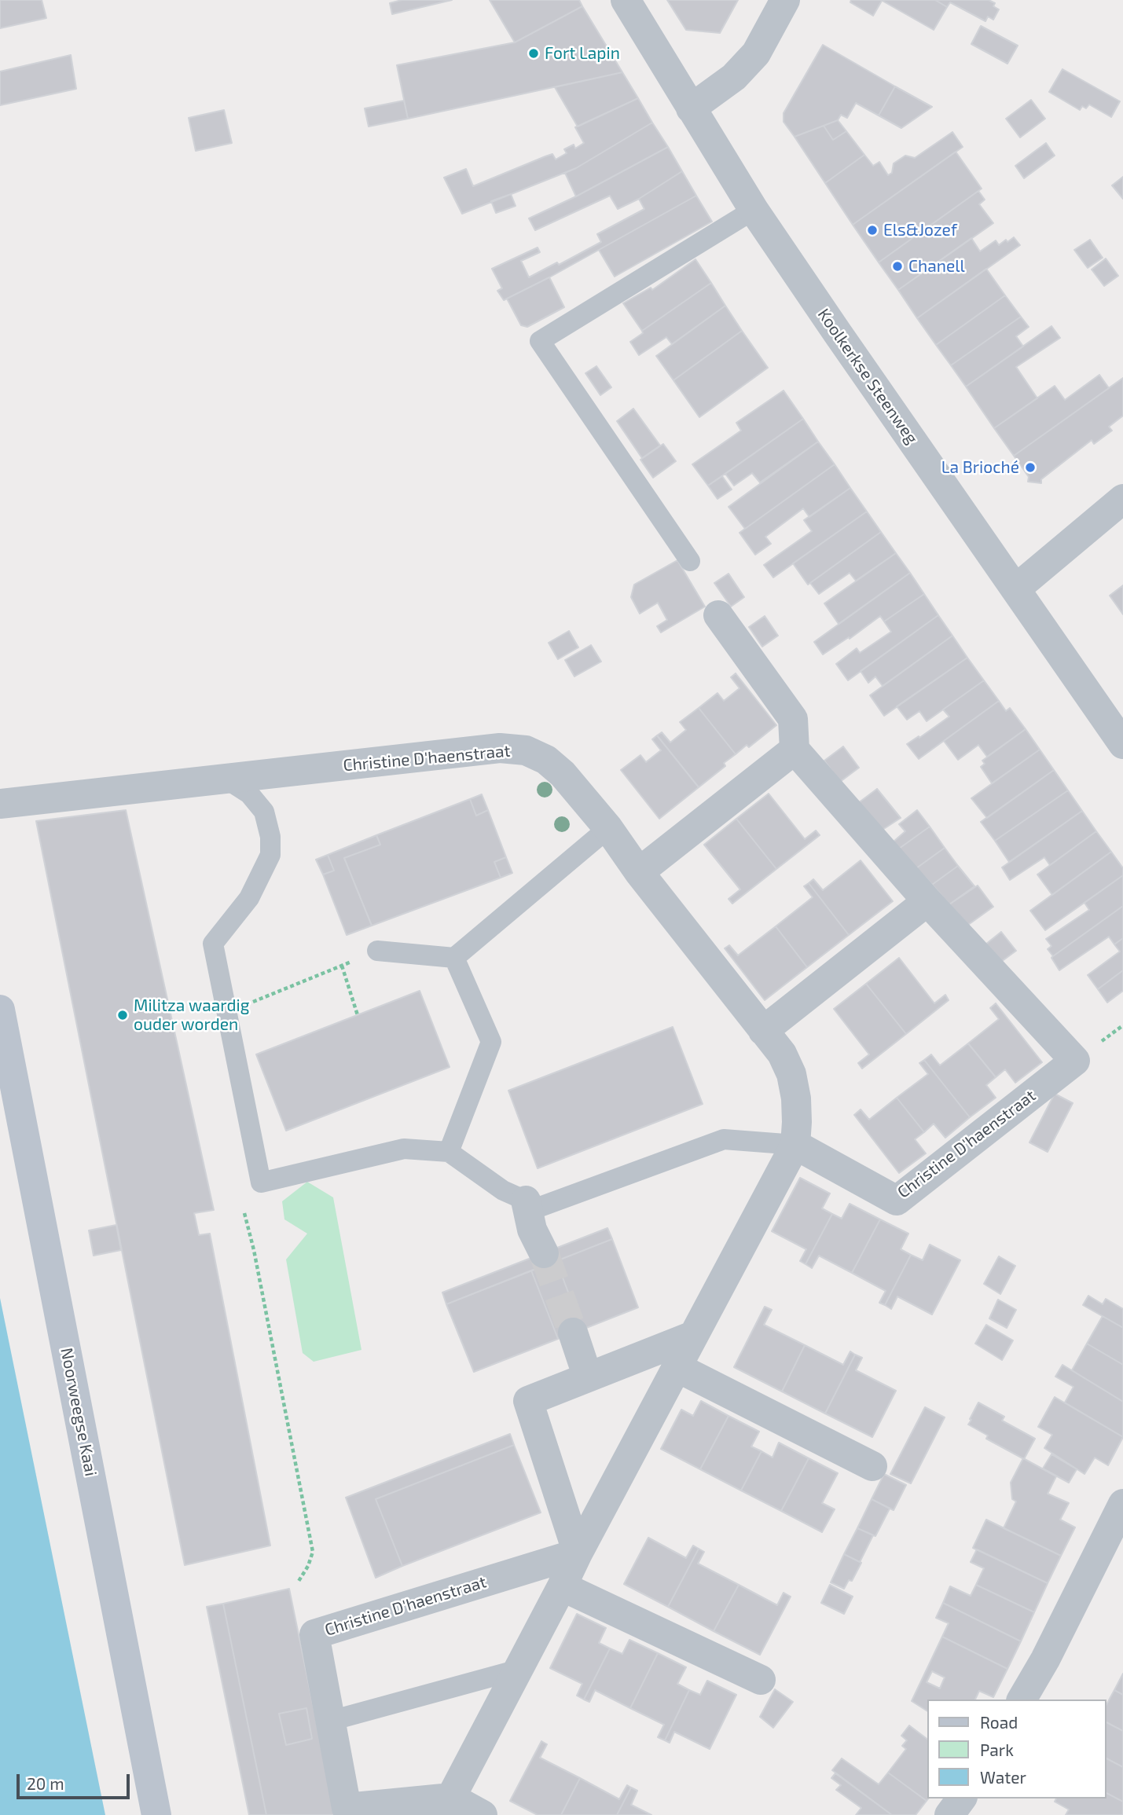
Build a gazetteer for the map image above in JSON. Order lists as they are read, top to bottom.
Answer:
{
  "streets": {
    "main road": ["Noorweegse Kaai"],
    "street": ["Koolkerkse Steenweg", "Christine D'haenstraat"]
  },
  "places": [
    "Fort Lapin",
    "Els&Jozef",
    "Chanell",
    "La Brioché",
    "Militza waardig ouder worden"
  ],
  "legend": ["Road", "Park", "Water"],
  "scale_bar": "20 m"
}
